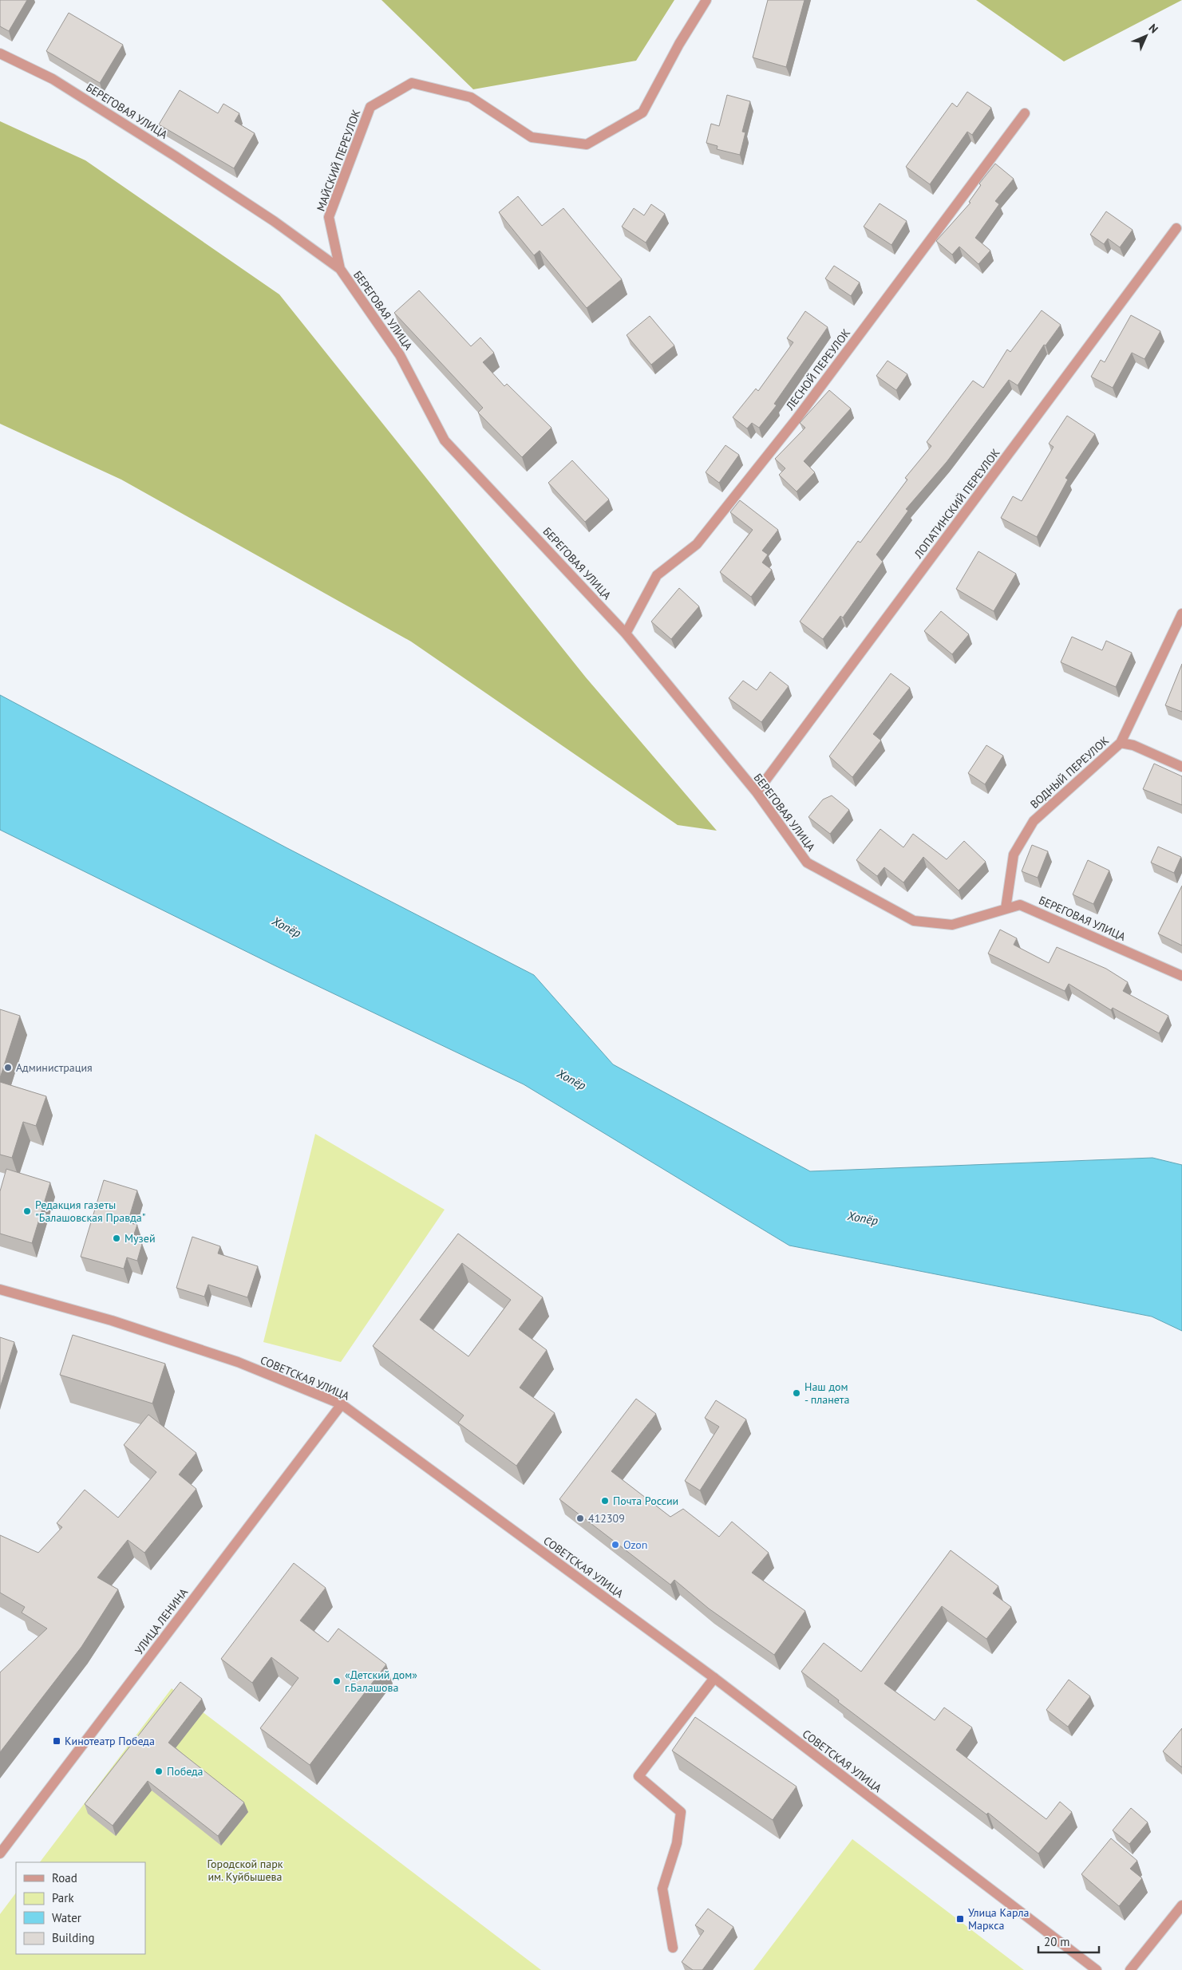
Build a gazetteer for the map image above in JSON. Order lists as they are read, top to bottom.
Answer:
{
  "streets": {
    "street": [
      "БЕРЕГОВАЯ УЛИЦА",
      "МАЙСКИЙ ПЕРЕУЛОК",
      "ЛЕСНОЙ ПЕРЕУЛОК",
      "ЛОПАТИНСКИЙ ПЕРЕУЛОК",
      "ВОДНЫЙ ПЕРЕУЛОК",
      "СОВЕТСКАЯ УЛИЦА",
      "УЛИЦА ЛЕНИНА"
    ]
  },
  "crossings": [
    ["БЕРЕГОВАЯ УЛИЦА", "МАЙСКИЙ ПЕРЕУЛОК"],
    ["БЕРЕГОВАЯ УЛИЦА", "ЛЕСНОЙ ПЕРЕУЛОК"],
    ["БЕРЕГОВАЯ УЛИЦА", "ЛОПАТИНСКИЙ ПЕРЕУЛОК"],
    ["БЕРЕГОВАЯ УЛИЦА", "ВОДНЫЙ ПЕРЕУЛОК"],
    ["СОВЕТСКАЯ УЛИЦА", "УЛИЦА ЛЕНИНА"]
  ],
  "water": ["Хопёр"],
  "parks": ["Городской парк им. Куйбышева"],
  "places": {
    "other": [
      "Администрация",
      "Редакция газеты \"Балашовская Правда\"",
      "Музей",
      "Наш дом - планета",
      "Почта России",
      "412309",
      "Ozon",
      "«Детский дом» г.Балашова",
      "Победа"
    ],
    "transit": ["Кинотеатр Победа", "Улица Карла Маркса"]
  },
  "legend": [
    "Road",
    "Park",
    "Water",
    "Building"
  ],
  "scale_bar": "20 m",
  "north": "top right"
}
